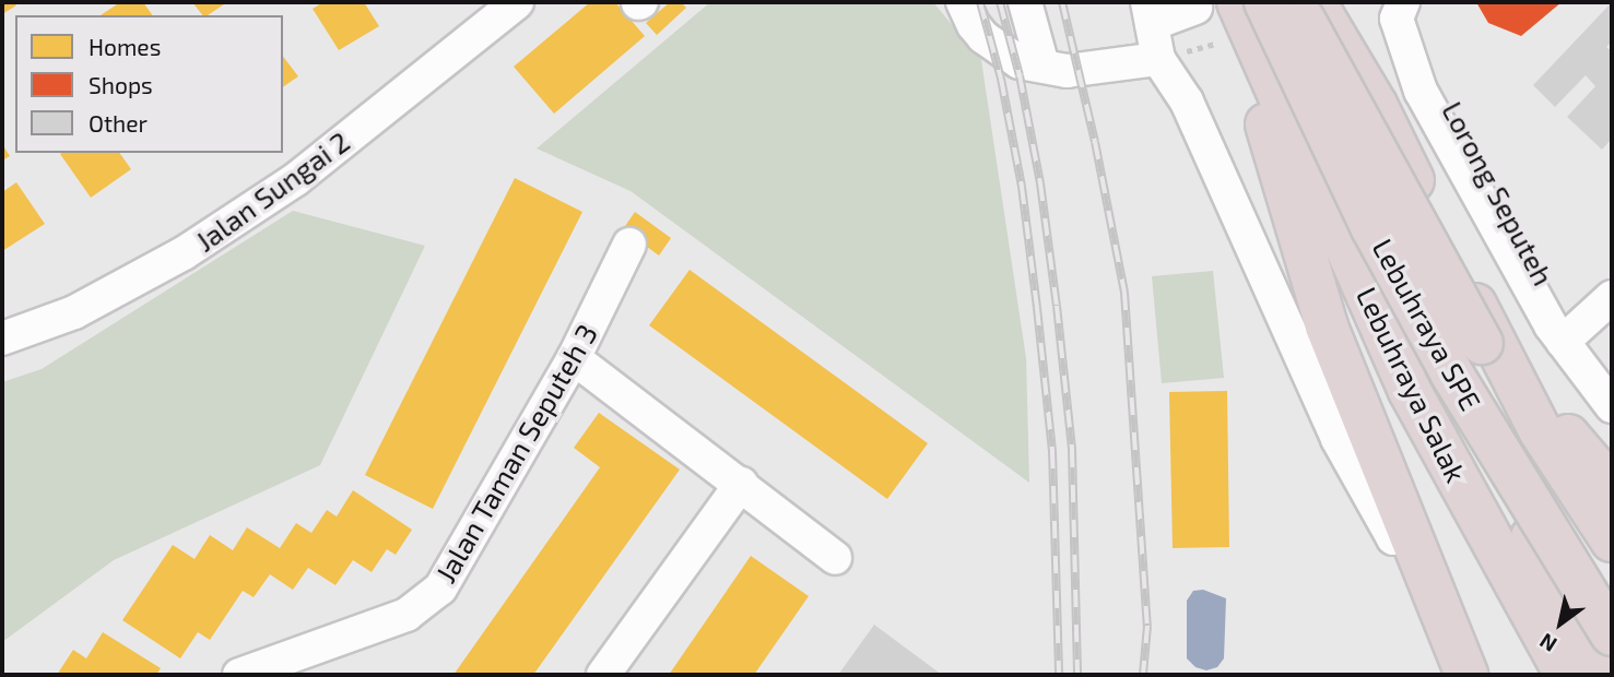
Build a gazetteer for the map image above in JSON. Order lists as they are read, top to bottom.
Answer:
{
  "streets": {
    "highway": ["Lebuhraya SPE", "Lebuhraya Salak"],
    "street": ["Jalan Sungai 2", "Lorong Seputeh", "Jalan Taman Seputeh 3"]
  },
  "legend": ["Homes", "Shops", "Other"],
  "north": "bottom left"
}
